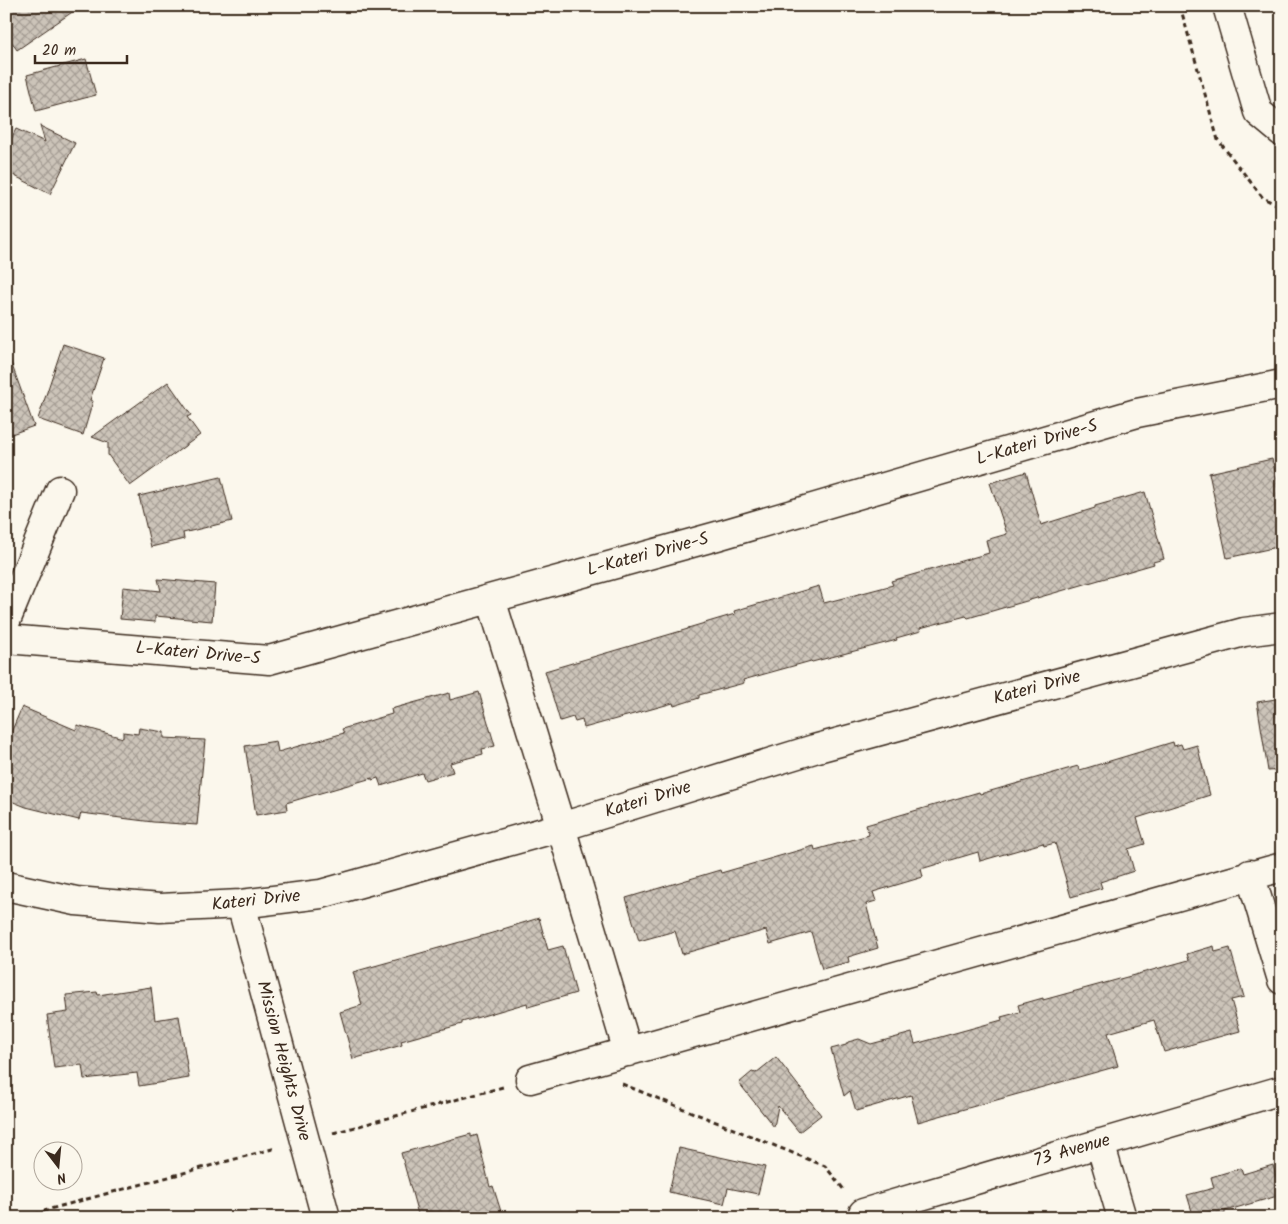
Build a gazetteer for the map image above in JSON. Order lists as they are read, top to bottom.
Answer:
{
  "streets": {
    "street": [
      "L-Kateri Drive-S",
      "Kateri Drive",
      "Mission Heights Drive",
      "73 Avenue"
    ]
  },
  "crossings": [
    ["Kateri Drive", "Mission Heights Drive"]
  ],
  "scale_bar": "20 m",
  "north": "bottom"
}
